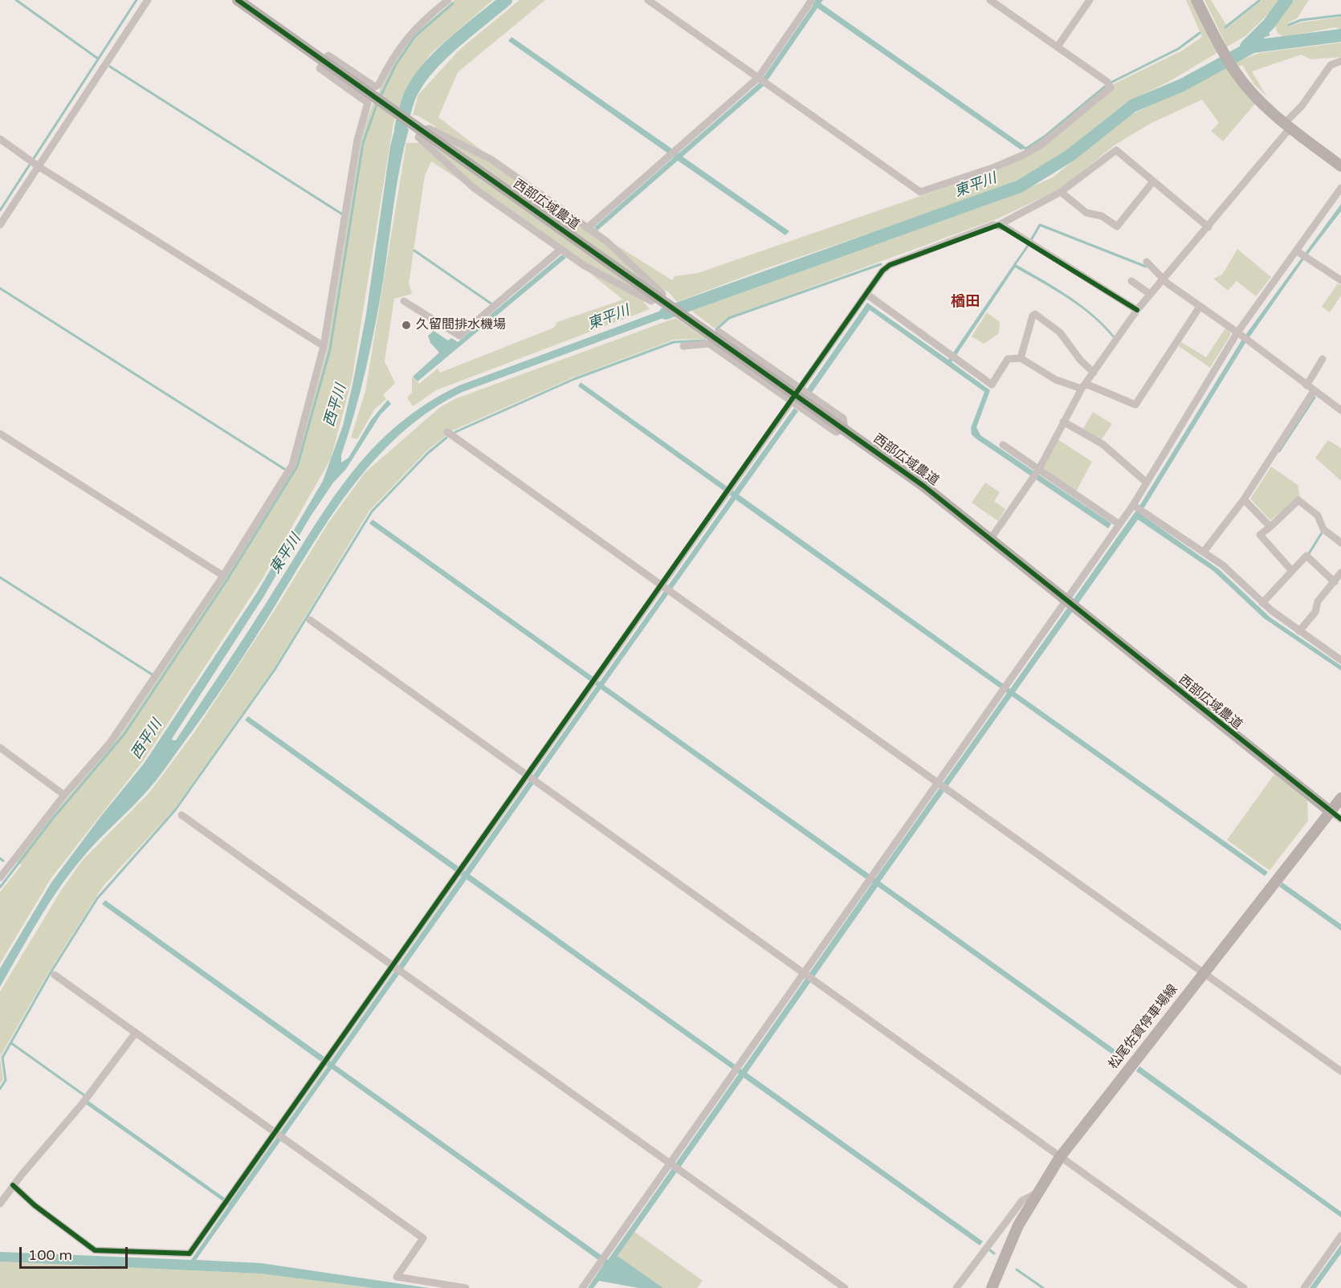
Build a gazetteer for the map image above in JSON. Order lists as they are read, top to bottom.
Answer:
{
  "streets": {
    "street": ["西部広域農道", "松尾佐賀停車場線"]
  },
  "crossings": [
    ["西部広域農道", "松尾佐賀停車場線"]
  ],
  "districts": ["楢田"],
  "water": ["東平川", "西平川"],
  "places": ["久留間排水機場"],
  "scale_bar": "100 m"
}
